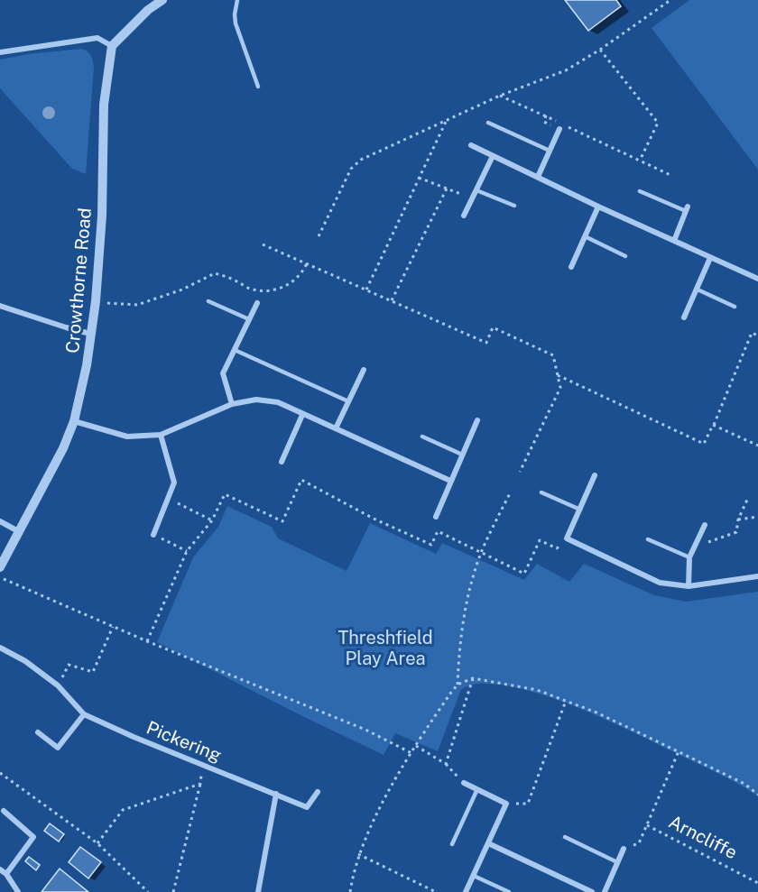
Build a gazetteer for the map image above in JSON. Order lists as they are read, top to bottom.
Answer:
{
  "streets": {
    "street": ["Crowthorne Road", "Pickering"],
    "path": ["Arncliffe"]
  },
  "parks": ["Threshfield Play Area"]
}
